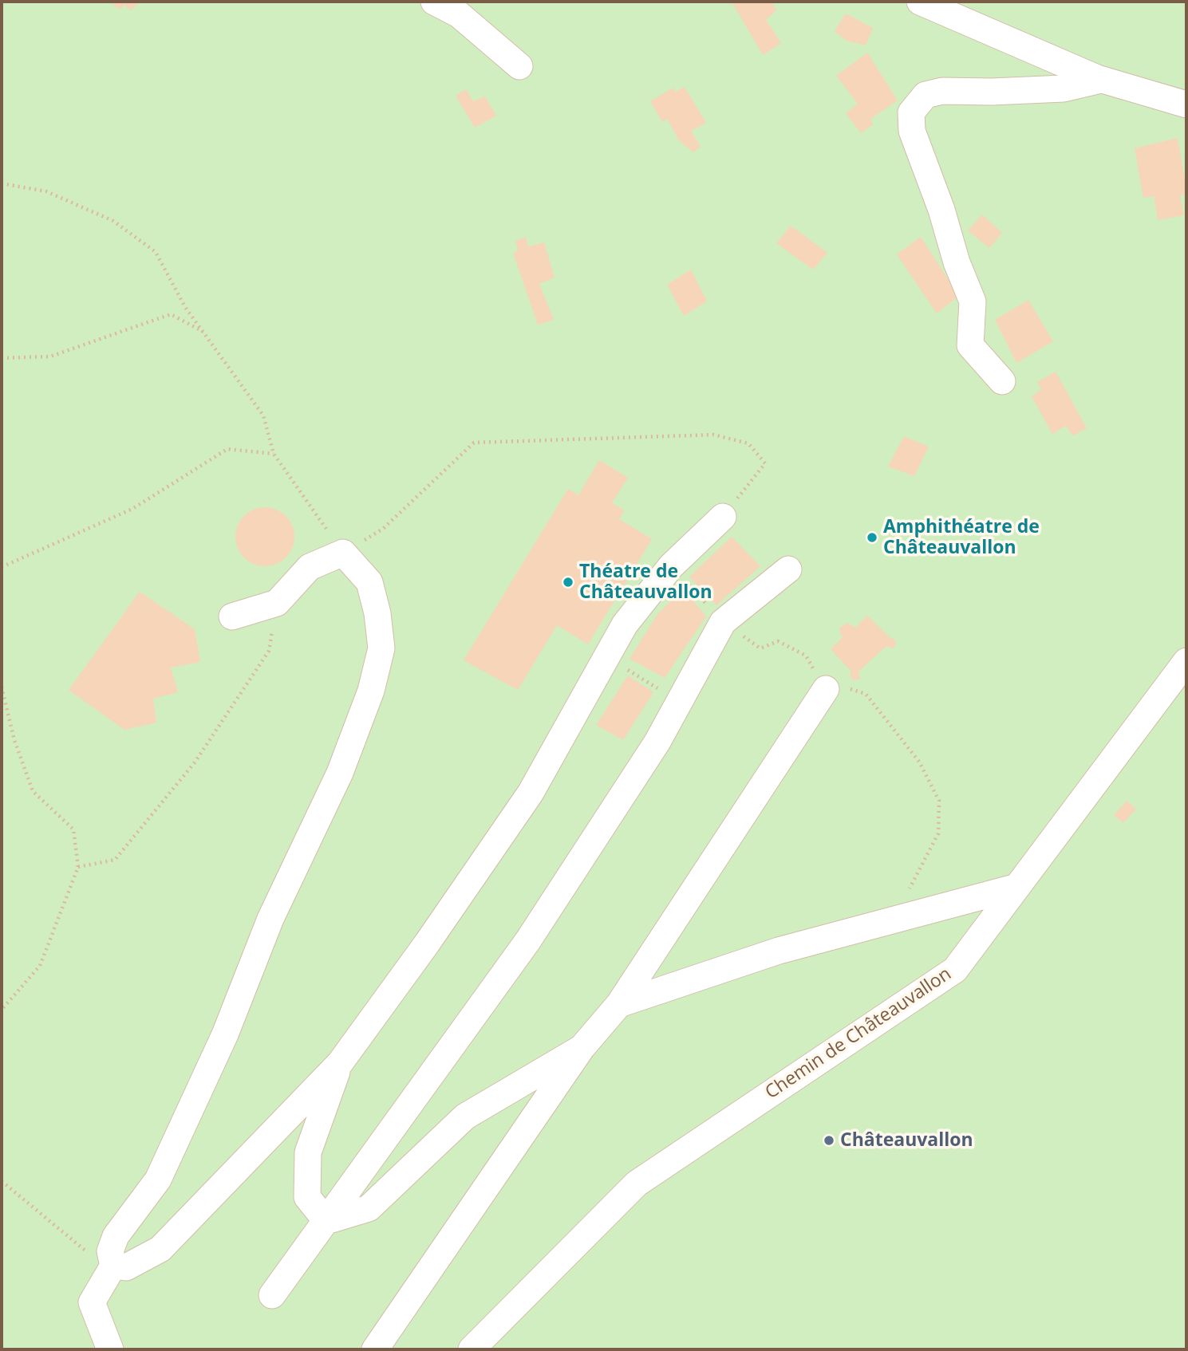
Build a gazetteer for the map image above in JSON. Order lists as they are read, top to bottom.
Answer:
{
  "streets": {
    "street": ["Chemin de Châteauvallon"]
  },
  "places": ["Amphithéatre de Châteauvallon", "Théatre de Châteauvallon", "Châteauvallon"]
}
